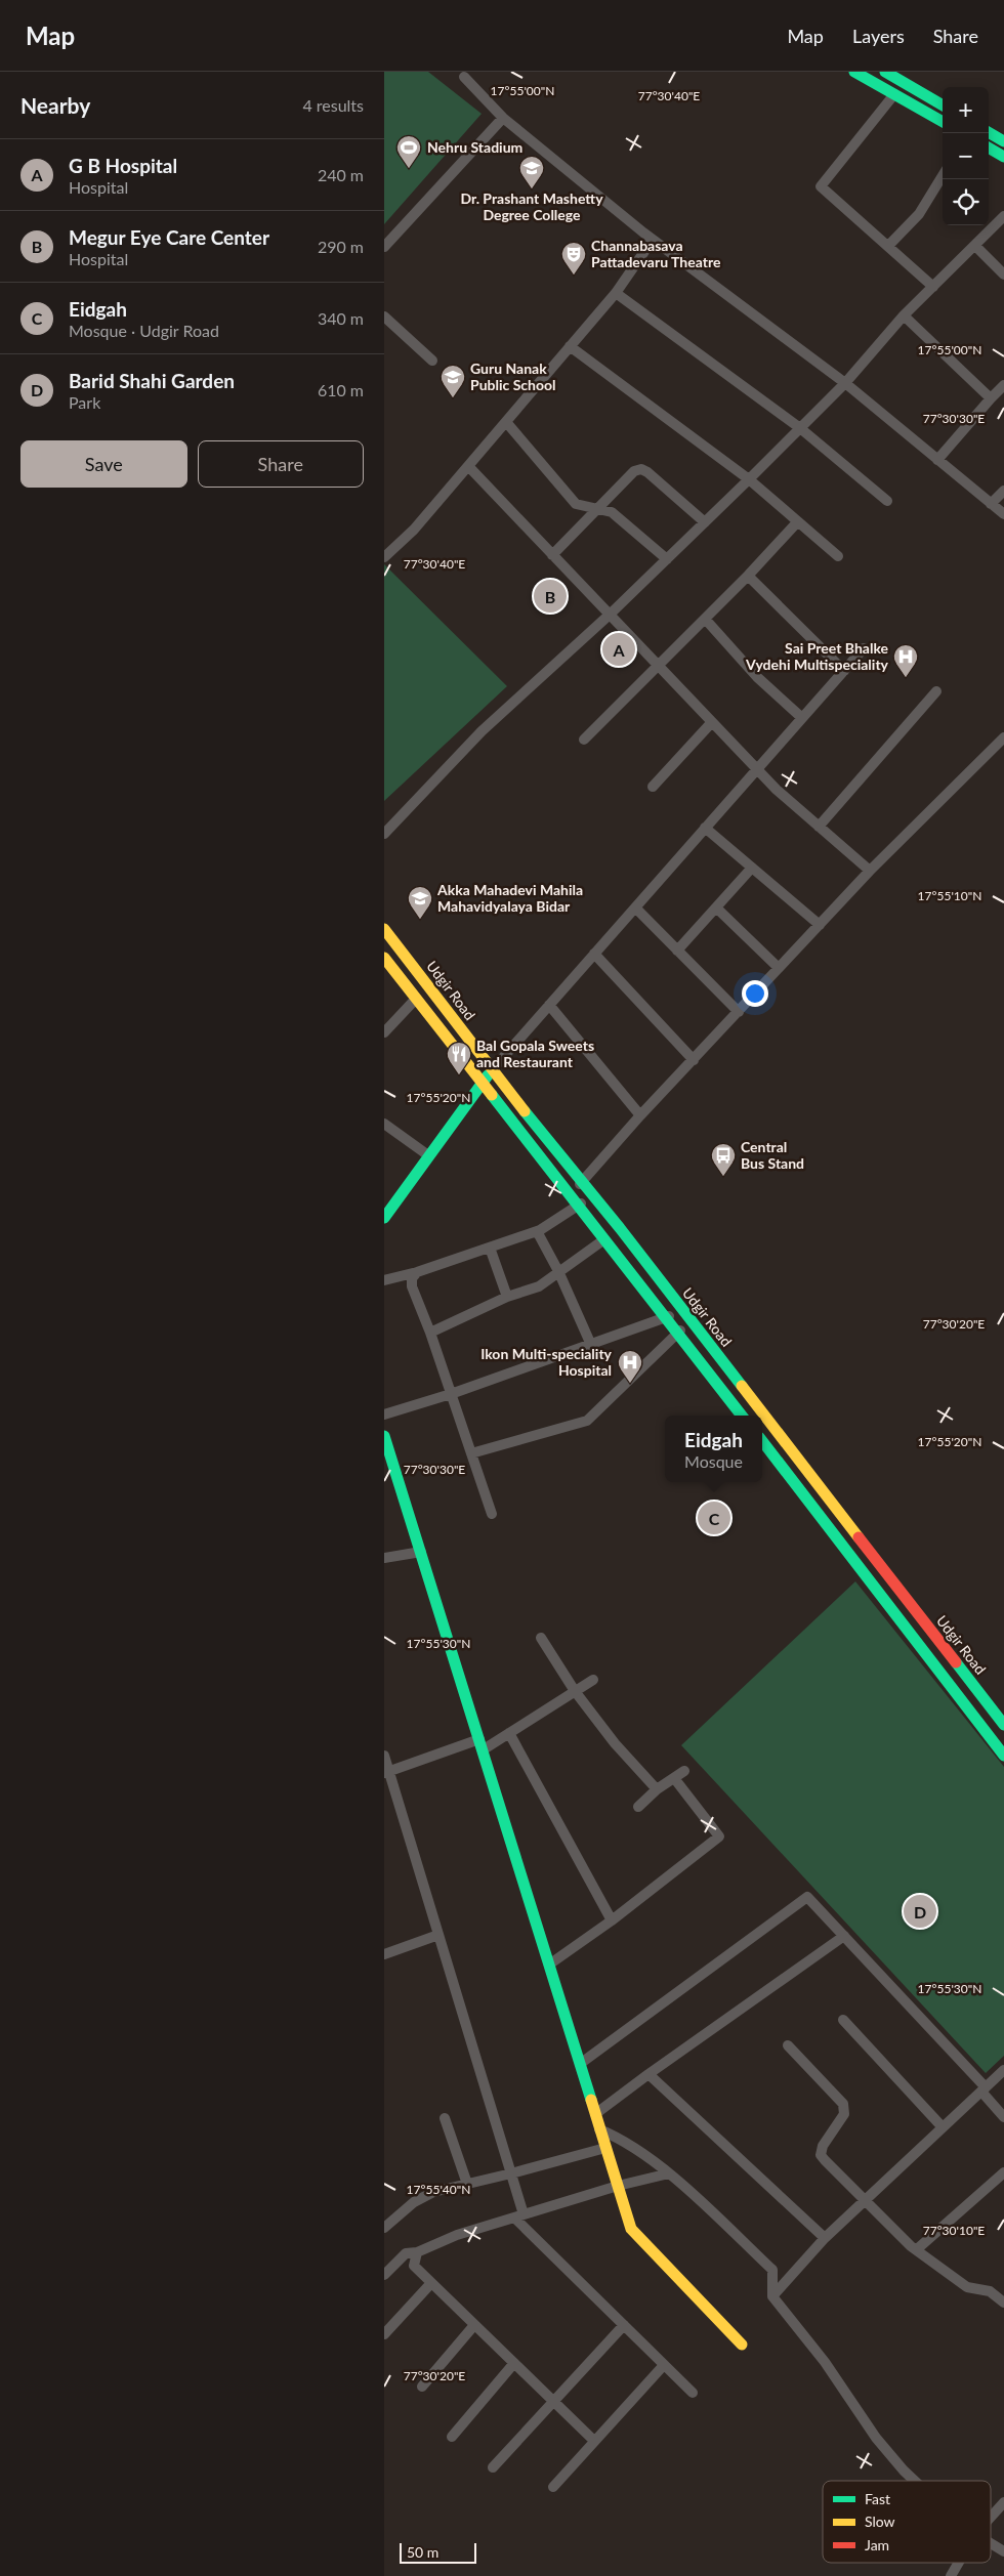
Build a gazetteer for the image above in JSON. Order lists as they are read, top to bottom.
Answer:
{
  "streets": {
    "main road": ["Udgir Road"]
  },
  "places": {
    "sports": ["Nehru Stadium"],
    "school or university": ["Dr. Prashant Mashetty Degree College", "Guru Nanak Public School", "Akka Mahadevi Mahila Mahavidyalaya Bidar"],
    "theatre": ["Channabasava Pattadevaru Theatre"],
    "hospital": ["Sai Preet Bhalke Vydehi Multispeciality", "Ikon Multi-speciality Hospital"],
    "restaurant": ["Bal Gopala Sweets and Restaurant"],
    "bus stop": ["Central Bus Stand"]
  },
  "legend": ["Fast", "Slow", "Jam"],
  "scale_bar": "50 m",
  "page": {
    "header": "Map",
    "nav": ["Map", "Layers", "Share"],
    "heading": ["Nearby", "4 results"],
    "map_buttons": ["+", "−"],
    "list": [
      {
        "mark": "A",
        "name": "G B Hospital",
        "note": "Hospital",
        "value": "240 m"
      },
      {
        "mark": "B",
        "name": "Megur Eye Care Center",
        "note": "Hospital",
        "value": "290 m"
      },
      {
        "mark": "C",
        "name": "Eidgah",
        "note": "Mosque · Udgir Road",
        "value": "340 m"
      },
      {
        "mark": "D",
        "name": "Barid Shahi Garden",
        "note": "Park",
        "value": "610 m"
      }
    ],
    "buttons": ["Save", "Share"],
    "pins": [
      "B",
      "A",
      "C",
      "D"
    ],
    "popup": ["Eidgah", "Mosque"],
    "scale": "50 m"
  },
  "coordinates": [
    "17°55'00\"N",
    "77°30'40\"E",
    "77°30'30\"E",
    "17°55'10\"N",
    "17°55'20\"N",
    "77°30'20\"E",
    "17°55'30\"N",
    "17°55'40\"N",
    "77°30'10\"E"
  ]
}
